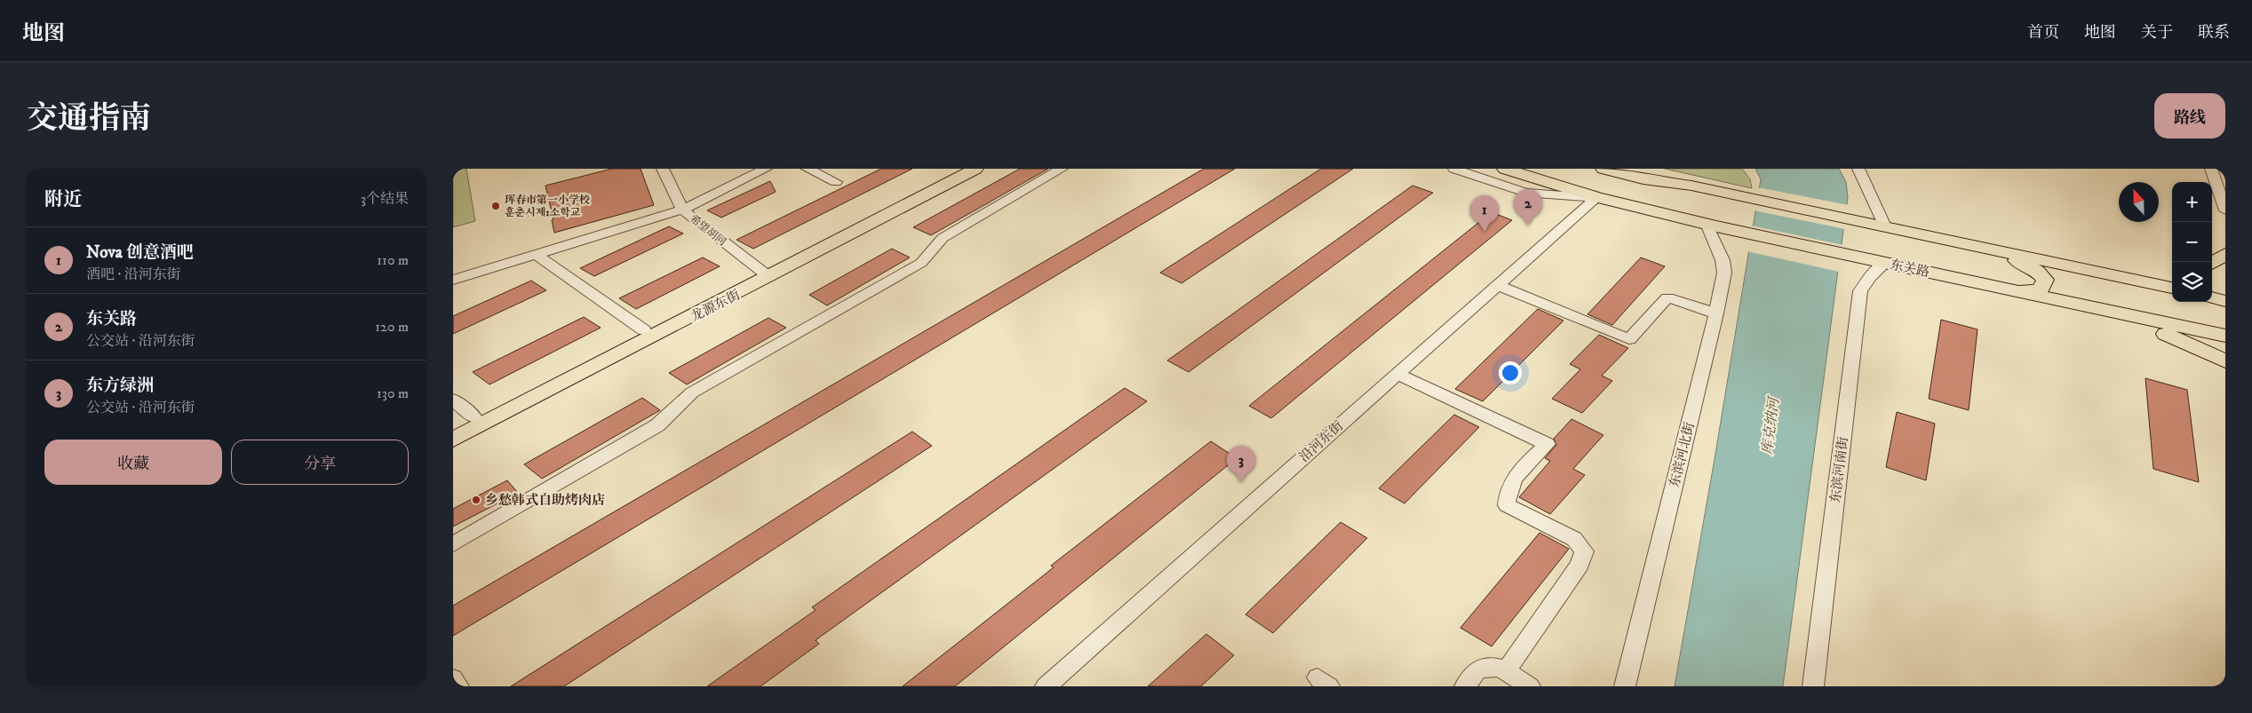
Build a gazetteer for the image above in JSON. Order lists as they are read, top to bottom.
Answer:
{
  "streets": {
    "main road": ["东关路", "龙源东街"],
    "street": [
      "希望胡同",
      "沿河东街",
      "东滨河北街",
      "东滨河南街"
    ]
  },
  "crossings": [
    ["希望胡同", "龙源东街"],
    ["东关路", "沿河东街"],
    ["东关路", "东滨河北街"],
    ["东关路", "东滨河南街"]
  ],
  "water": ["库克纳河"],
  "places": ["珲春市第一小学校 훈춘시제1소학교", "乡愁韩式自助烤肉店"],
  "north": "top",
  "page": {
    "header": "地图",
    "nav": [
      "首页",
      "地图",
      "关于",
      "联系"
    ],
    "title": "交通指南",
    "buttons": [
      "路线",
      ["收藏", "分享"]
    ],
    "heading": ["附近", "3个结果"],
    "map_buttons": ["+", "−"],
    "pins": ["2", "1", "3"],
    "list": [
      {
        "mark": "1",
        "name": "Nova 创意酒吧",
        "note": "酒吧 · 沿河东街",
        "value": "110 m"
      },
      {
        "mark": "2",
        "name": "东关路",
        "note": "公交站 · 沿河东街",
        "value": "120 m"
      },
      {
        "mark": "3",
        "name": "东方绿洲",
        "note": "公交站 · 沿河东街",
        "value": "130 m"
      }
    ]
  }
}
